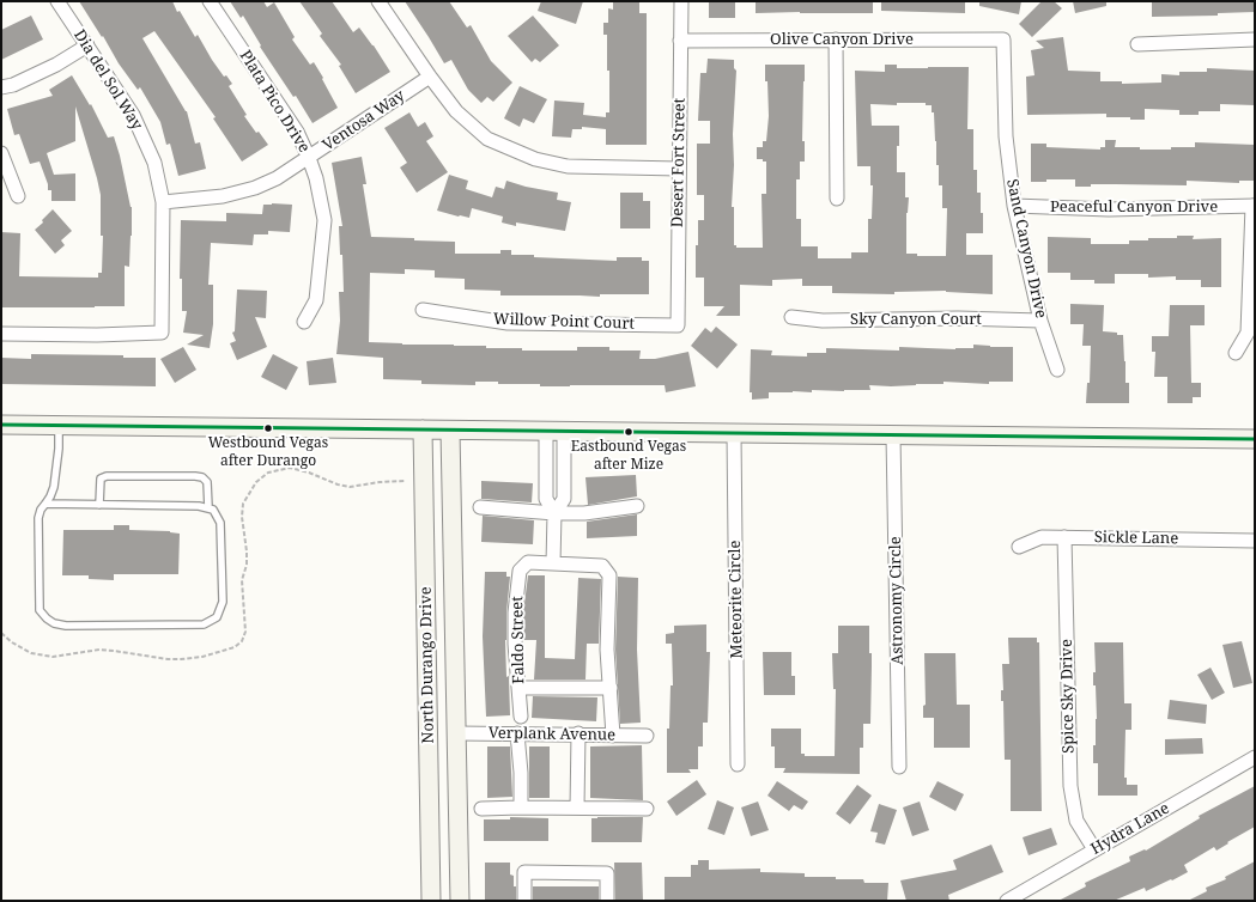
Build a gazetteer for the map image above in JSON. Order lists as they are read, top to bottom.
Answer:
{
  "streets": {
    "main road": ["North Durango Drive"],
    "street": [
      "Olive Canyon Drive",
      "Dia del Sol Way",
      "Plata Pico Drive",
      "Ventosa Way",
      "Desert Fort Street",
      "Peaceful Canyon Drive",
      "Sand Canyon Drive",
      "Sky Canyon Court",
      "Willow Point Court",
      "Sickle Lane",
      "Meteorite Circle",
      "Astronomy Circle",
      "Faldo Street",
      "Spice Sky Drive",
      "Verplank Avenue",
      "Hydra Lane"
    ]
  },
  "crossings": [
    ["Olive Canyon Drive", "Desert Fort Street"],
    ["Olive Canyon Drive", "Sand Canyon Drive"],
    ["Dia del Sol Way", "Ventosa Way"],
    ["Plata Pico Drive", "Ventosa Way"],
    ["Desert Fort Street", "Willow Point Court"],
    ["Peaceful Canyon Drive", "Sand Canyon Drive"],
    ["Sand Canyon Drive", "Sky Canyon Court"],
    ["Sickle Lane", "Spice Sky Drive"],
    ["North Durango Drive", "Verplank Avenue"],
    ["Spice Sky Drive", "Hydra Lane"]
  ],
  "places": ["Westbound Vegas after Durango", "Eastbound Vegas after Mize"]
}
